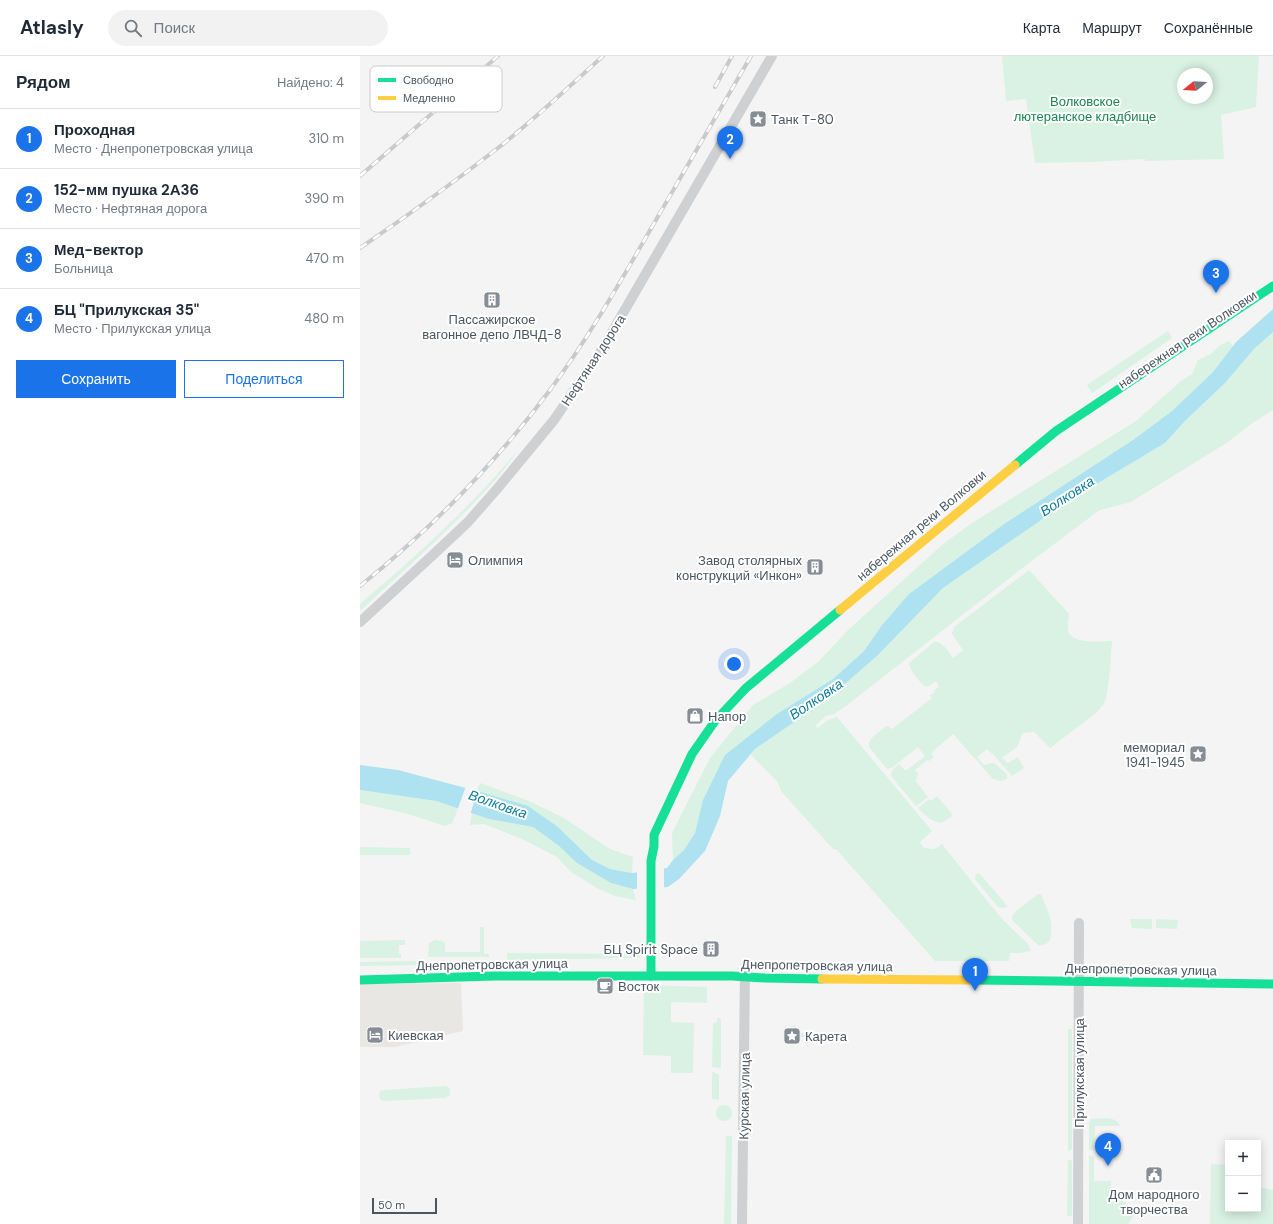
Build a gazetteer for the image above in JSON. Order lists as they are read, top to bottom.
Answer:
{
  "streets": {
    "street": [
      "набережная реки Волковки",
      "Нефтяная дорога",
      "Днепропетровская улица",
      "Прилукская улица",
      "Курская улица"
    ]
  },
  "crossings": [
    ["набережная реки Волковки", "Днепропетровская улица"],
    ["Днепропетровская улица", "Прилукская улица"],
    ["Днепропетровская улица", "Курская улица"]
  ],
  "water": ["Волковка"],
  "parks": ["Волковское лютеранское кладбище"],
  "places": {
    "place": ["Танк Т-80", "мемориал 1941-1945", "Карета"],
    "building": ["Пассажирское вагонное депо ЛВЧД-8", "Завод столярных конструкций «Инкон»", "БЦ Spirit Space"],
    "hotel": ["Олимпия", "Киевская"],
    "shop": ["Напор"],
    "cafe": ["Восток"],
    "public building": ["Дом народного творчества"]
  },
  "legend": ["Свободно", "Медленно"],
  "scale_bar": "50 m",
  "north": "left",
  "page": {
    "header": "Atlasly",
    "search": "Поиск",
    "nav": ["Карта", "Маршрут", "Сохранённые"],
    "heading": ["Рядом", "Найдено: 4"],
    "list": [
      {
        "mark": "1",
        "name": "Проходная",
        "note": "Место · Днепропетровская улица",
        "value": "310 m"
      },
      {
        "mark": "2",
        "name": "152-мм пушка 2А36",
        "note": "Место · Нефтяная дорога",
        "value": "390 m"
      },
      {
        "mark": "3",
        "name": "Мед-вектор",
        "note": "Больница",
        "value": "470 m"
      },
      {
        "mark": "4",
        "name": "БЦ \"Прилукская 35\"",
        "note": "Место · Прилукская улица",
        "value": "480 m"
      }
    ],
    "pins": [
      "2",
      "3",
      "1",
      "4"
    ],
    "buttons": ["Сохранить", "Поделиться"],
    "map_buttons": ["+", "−"],
    "scale": "50 m"
  }
}
